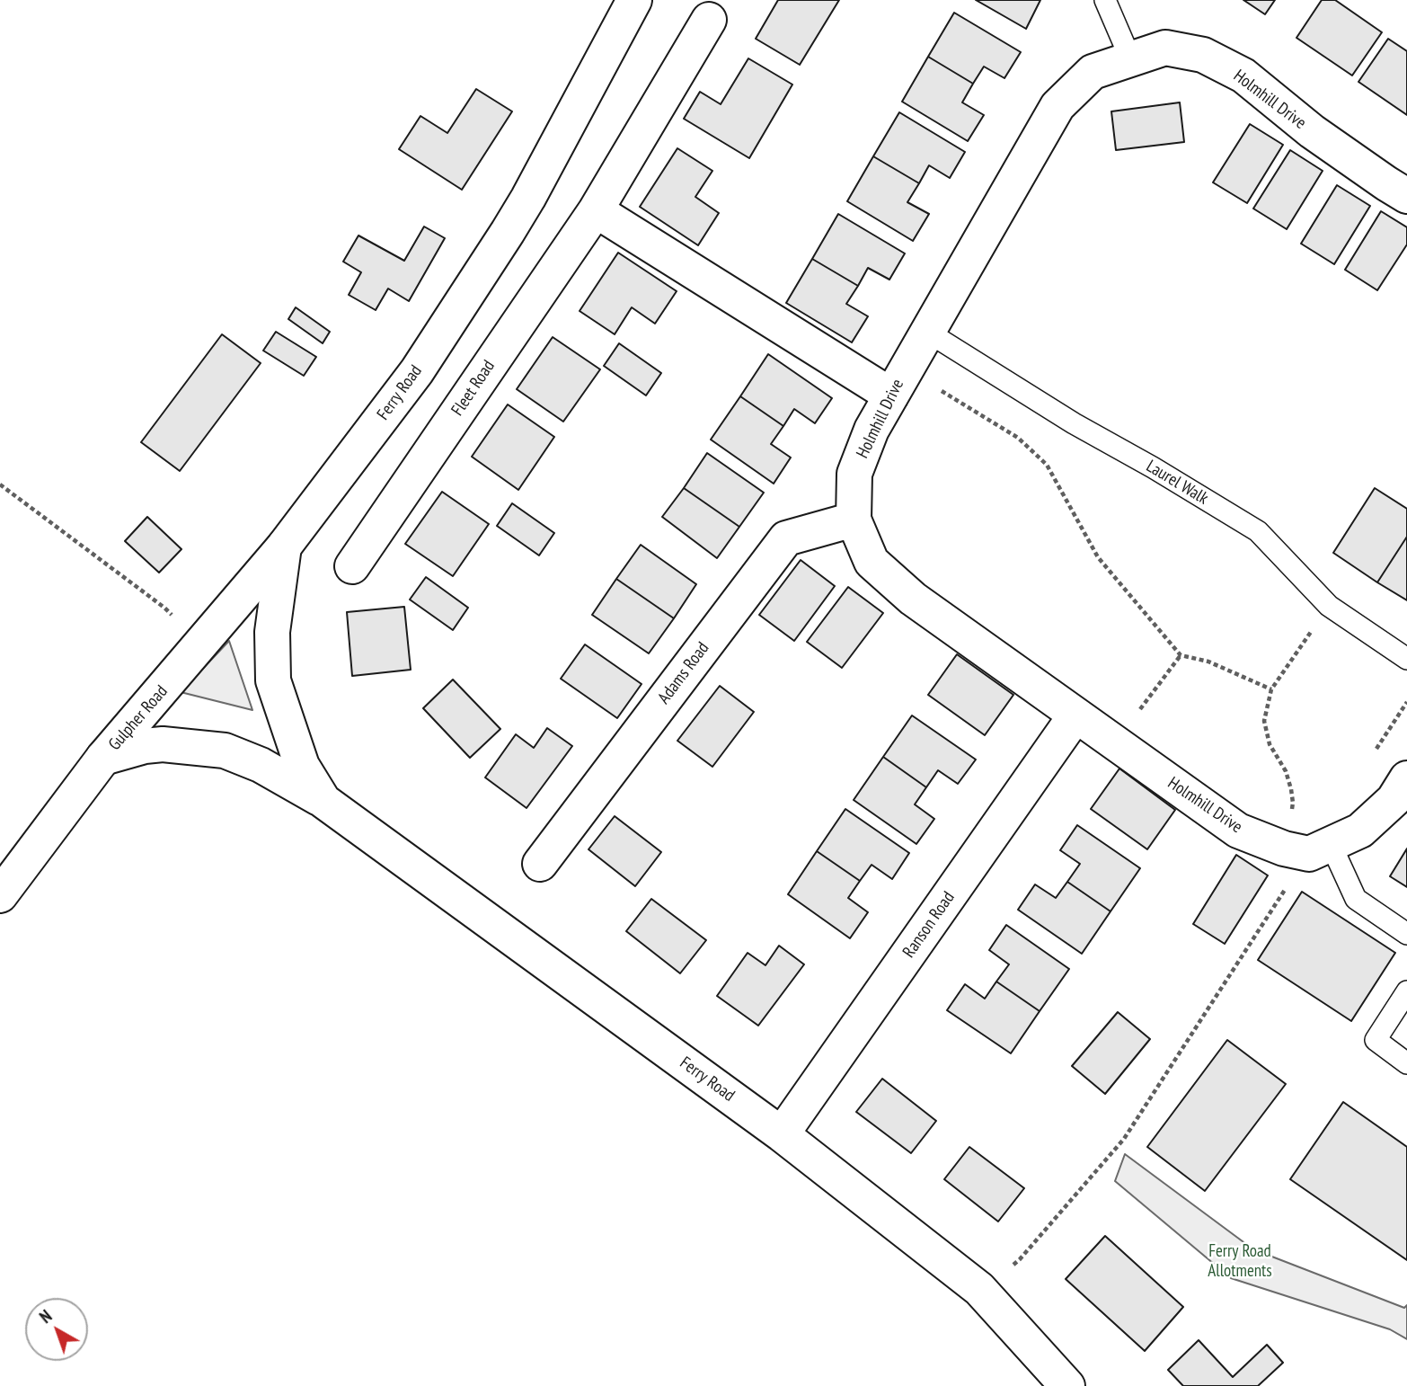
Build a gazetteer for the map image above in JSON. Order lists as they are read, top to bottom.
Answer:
{
  "streets": {
    "street": [
      "Holmhill Drive",
      "Fleet Road",
      "Ferry Road",
      "Adams Road",
      "Gulpher Road",
      "Ranson Road"
    ],
    "lane": ["Laurel Walk"]
  },
  "crossings": [
    ["Holmhill Drive", "Laurel Walk"],
    ["Holmhill Drive", "Adams Road"],
    ["Holmhill Drive", "Ranson Road"],
    ["Ferry Road", "Gulpher Road"],
    ["Ferry Road", "Ranson Road"]
  ],
  "parks": ["Ferry Road Allotments"],
  "north": "top left"
}
